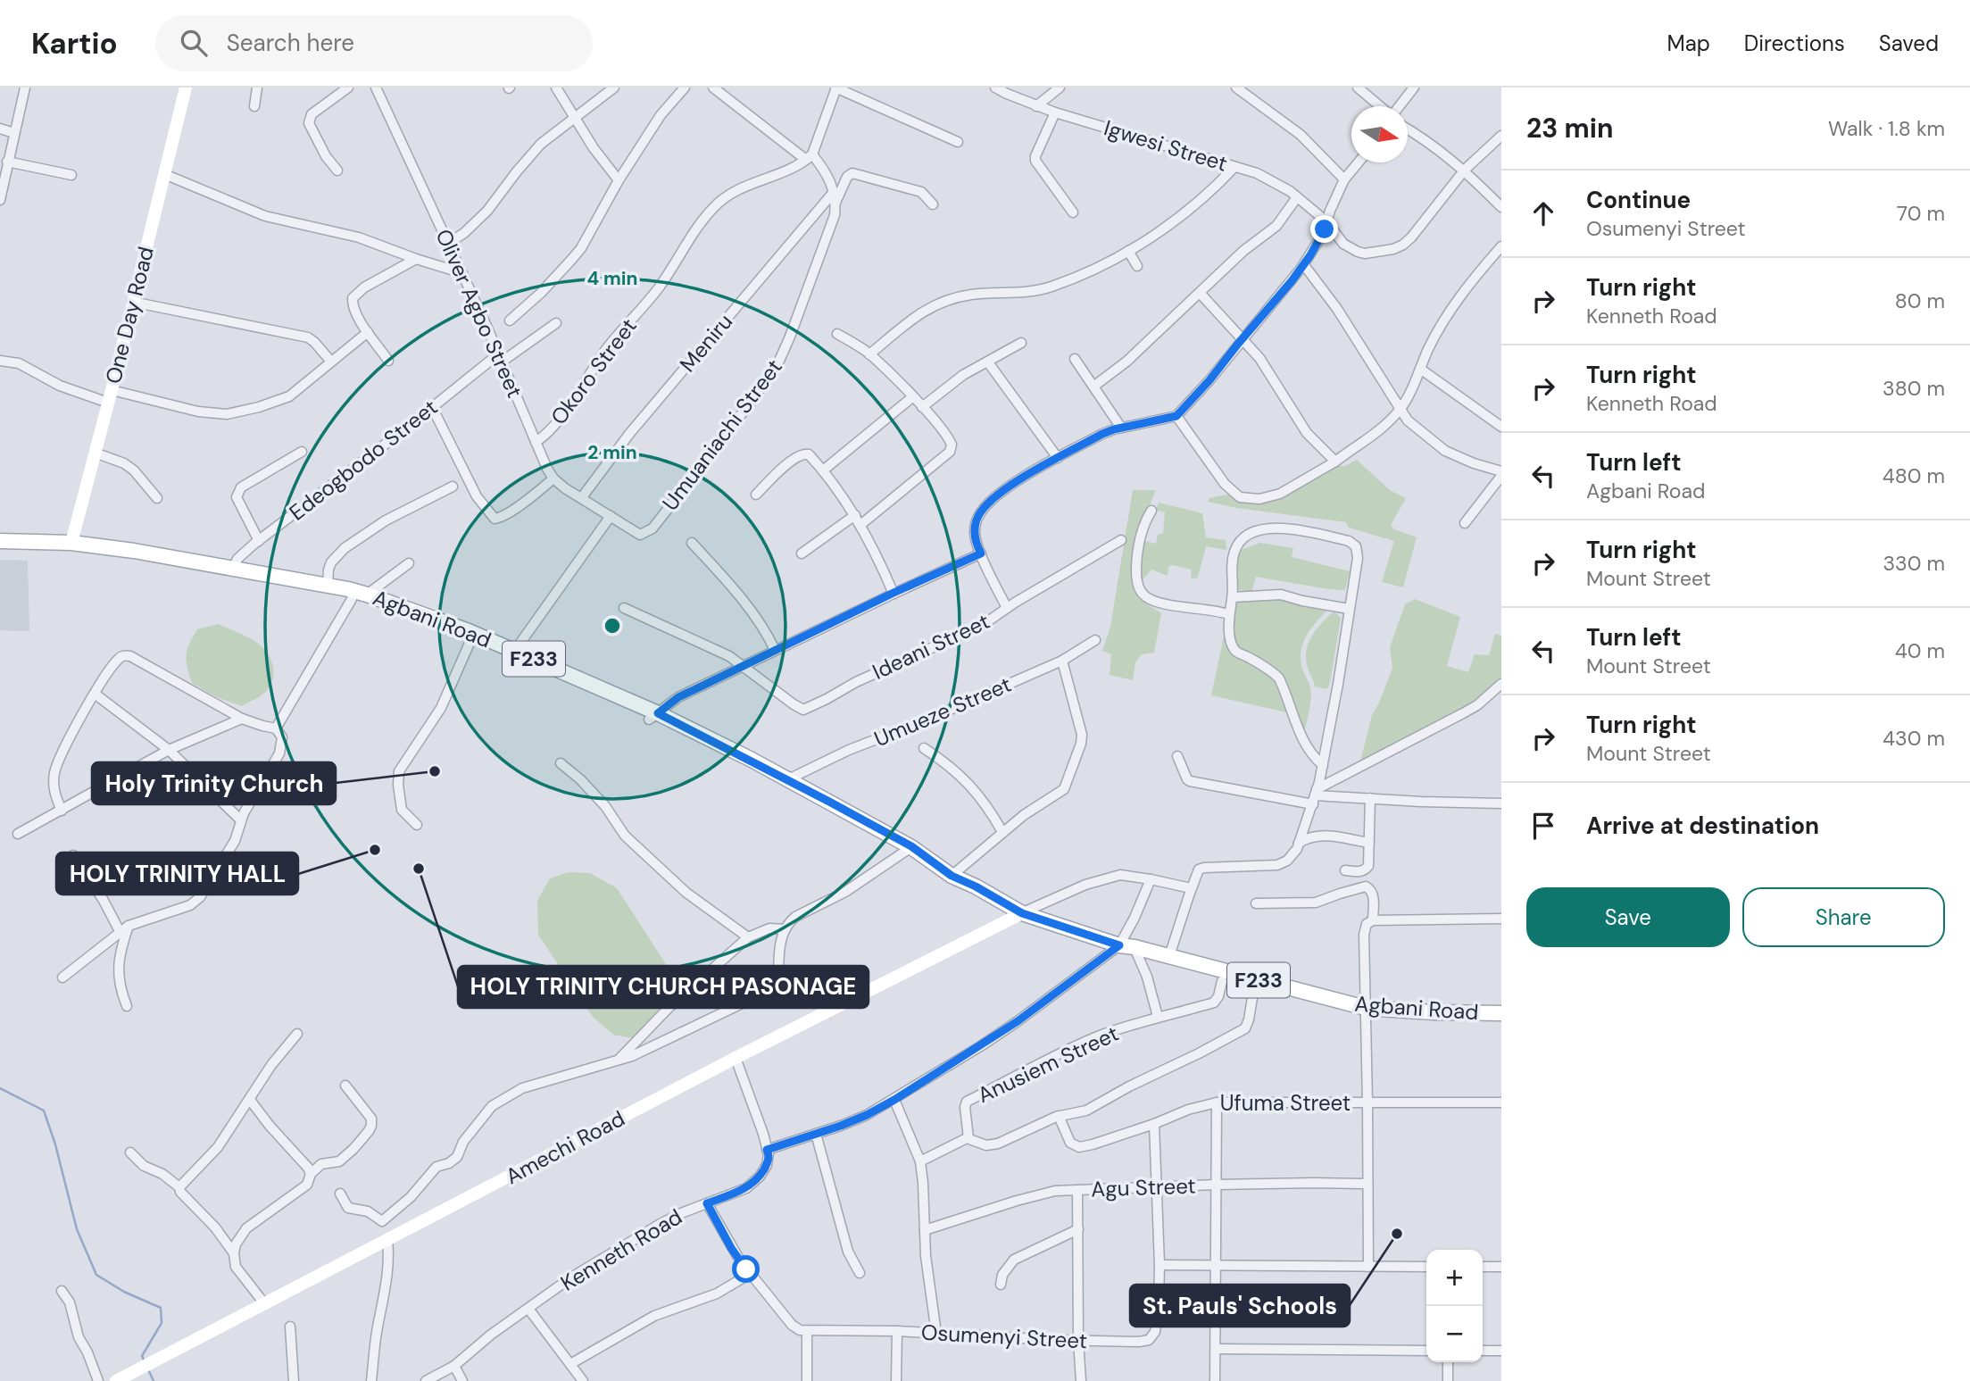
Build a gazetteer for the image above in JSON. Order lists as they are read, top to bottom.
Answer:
{
  "streets": {
    "main road": [
      "One Day Road",
      "Agbani Road",
      "F233",
      "Amechi Road"
    ],
    "street": [
      "Igwesi Street",
      "Oliver Agbo Street",
      "Meniru",
      "Okoro Street",
      "Umuaniachi Street",
      "Edeogbodo Street",
      "Ideani Street",
      "Umueze Street",
      "Anusiem Street",
      "Ufuma Street",
      "Agu Street",
      "Kenneth Road",
      "Osumenyi Street"
    ]
  },
  "crossings": [
    ["Oliver Agbo Street", "Okoro Street"],
    ["Oliver Agbo Street", "Edeogbodo Street"],
    ["One Day Road", "Agbani Road"],
    ["Meniru", "Umuaniachi Street"],
    ["Okoro Street", "Umuaniachi Street"],
    ["Edeogbodo Street", "Agbani Road"],
    ["Agbani Road", "Umueze Street"],
    ["Agbani Road", "Anusiem Street"],
    ["Agbani Road", "Amechi Road"],
    ["Ufuma Street", "Osumenyi Street"],
    ["Agu Street", "Osumenyi Street"]
  ],
  "places": [
    "Holy Trinity Church",
    "HOLY TRINITY HALL",
    "HOLY TRINITY CHURCH PASONAGE",
    "St. Pauls' Schools"
  ],
  "north": "right",
  "page": {
    "header": "Kartio",
    "search": "Search here",
    "nav": ["Map", "Directions", "Saved"],
    "heading": ["23 min", "Walk · 1.8 km"],
    "list": [
      ["Continue", "Osumenyi Street", "70 m"],
      ["Turn right", "Kenneth Road", "80 m"],
      ["Turn right", "Kenneth Road", "380 m"],
      ["Turn left", "Agbani Road", "480 m"],
      ["Turn right", "Mount Street", "330 m"],
      ["Turn left", "Mount Street", "40 m"],
      ["Turn right", "Mount Street", "430 m"],
      "Arrive at destination"
    ],
    "buttons": ["Save", "Share"],
    "map_buttons": ["+", "−"]
  },
  "rings": ["4 min", "2 min"]
}
